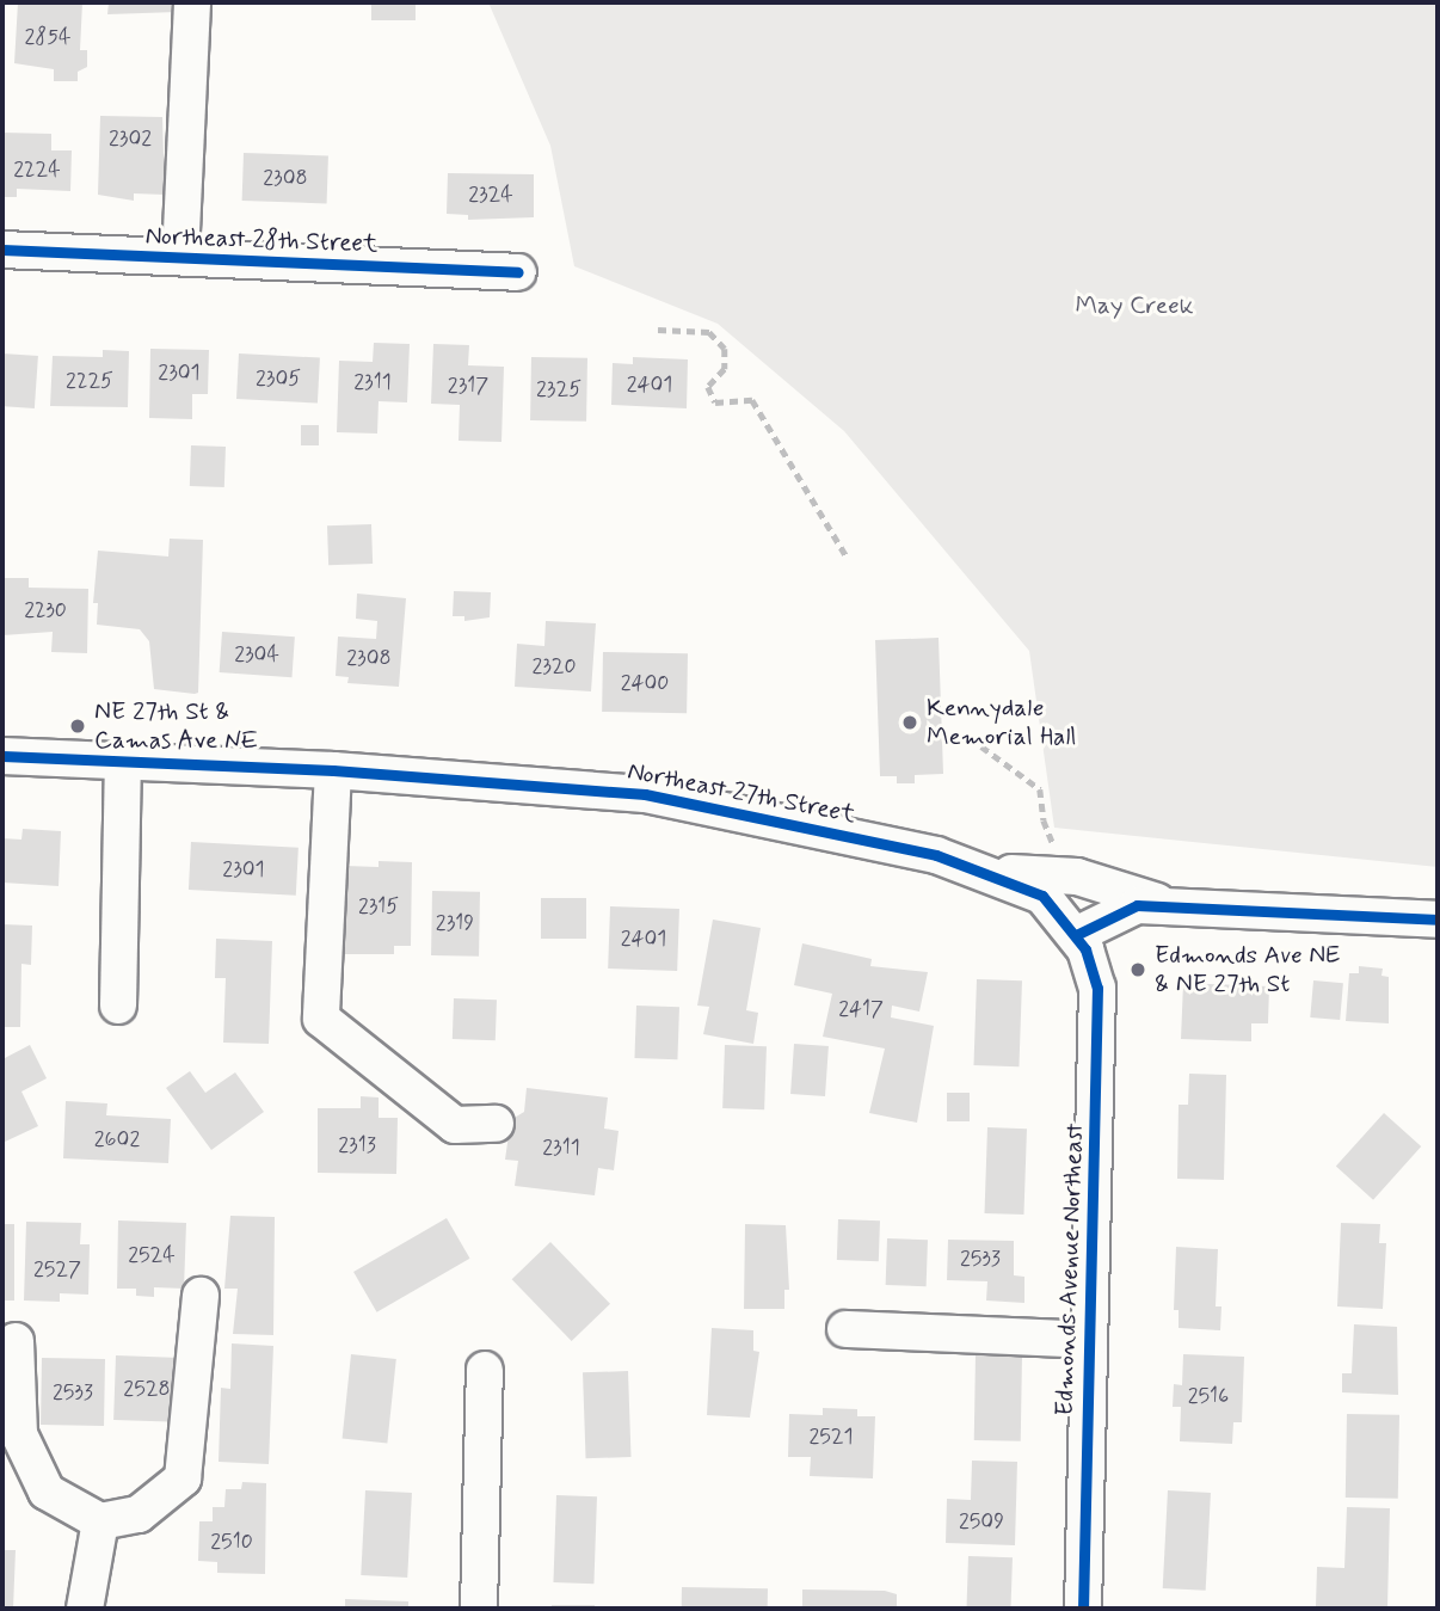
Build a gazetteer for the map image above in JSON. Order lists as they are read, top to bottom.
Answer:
{
  "streets": {
    "street": ["Northeast 28th Street", "Northeast 27th Street", "Edmonds Avenue Northeast"]
  },
  "crossings": [
    ["Northeast 27th Street", "Edmonds Avenue Northeast"]
  ],
  "parks": ["May Creek"],
  "places": ["Kennydale Memorial Hall", "NE 27th St & Camas Ave NE", "Edmonds Ave NE & NE 27th St"],
  "house_numbers": [
    "2854",
    "2302",
    "2224",
    "2308",
    "2324",
    "2301",
    "2305",
    "2225",
    "2311",
    "2401",
    "2317",
    "2325",
    "2230",
    "2304",
    "2308",
    "2320",
    "2400",
    "2301",
    "2315",
    "2319",
    "2401",
    "2417",
    "2602",
    "2313",
    "2311",
    "2524",
    "2533",
    "2527",
    "2528",
    "2533",
    "2516",
    "2521",
    "2509",
    "2510"
  ]
}
